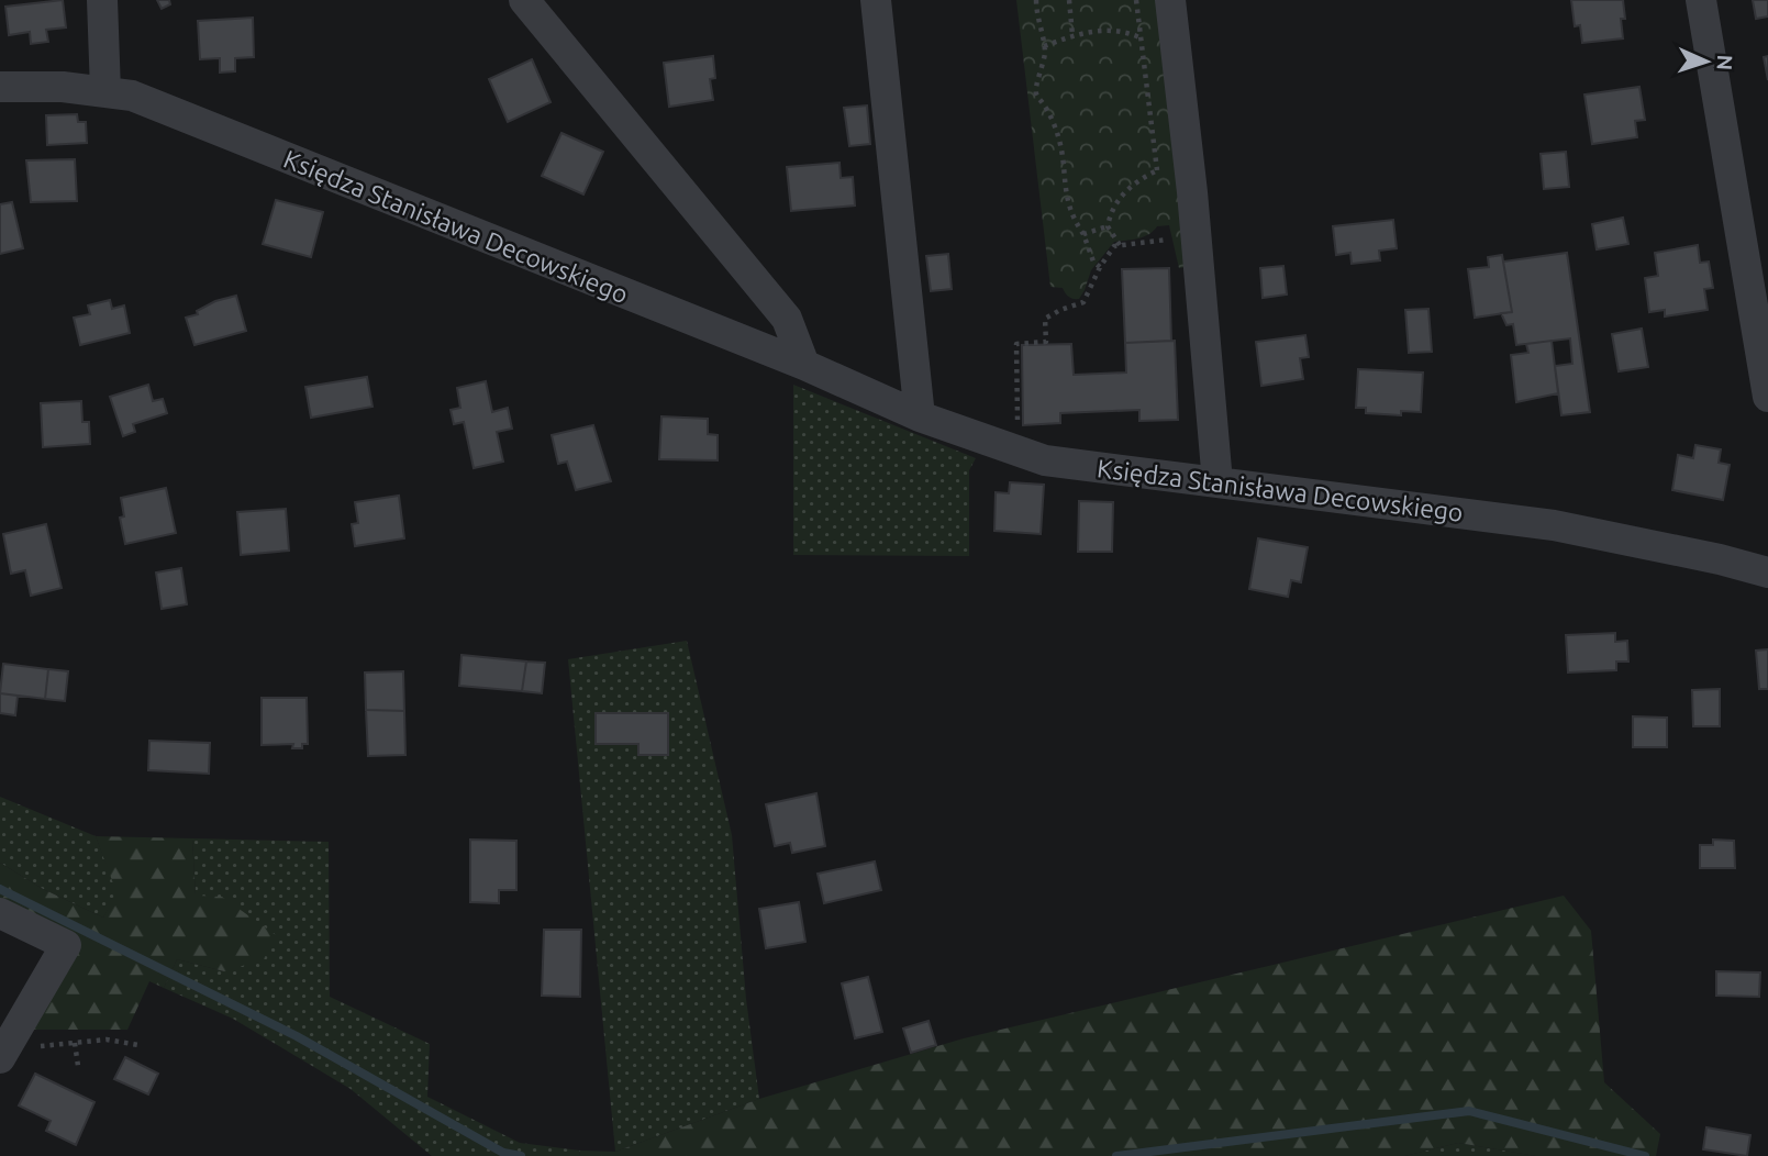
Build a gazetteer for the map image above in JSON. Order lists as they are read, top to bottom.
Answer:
{
  "streets": {
    "street": ["Księdza Stanisława Decowskiego"]
  },
  "north": "right"
}
